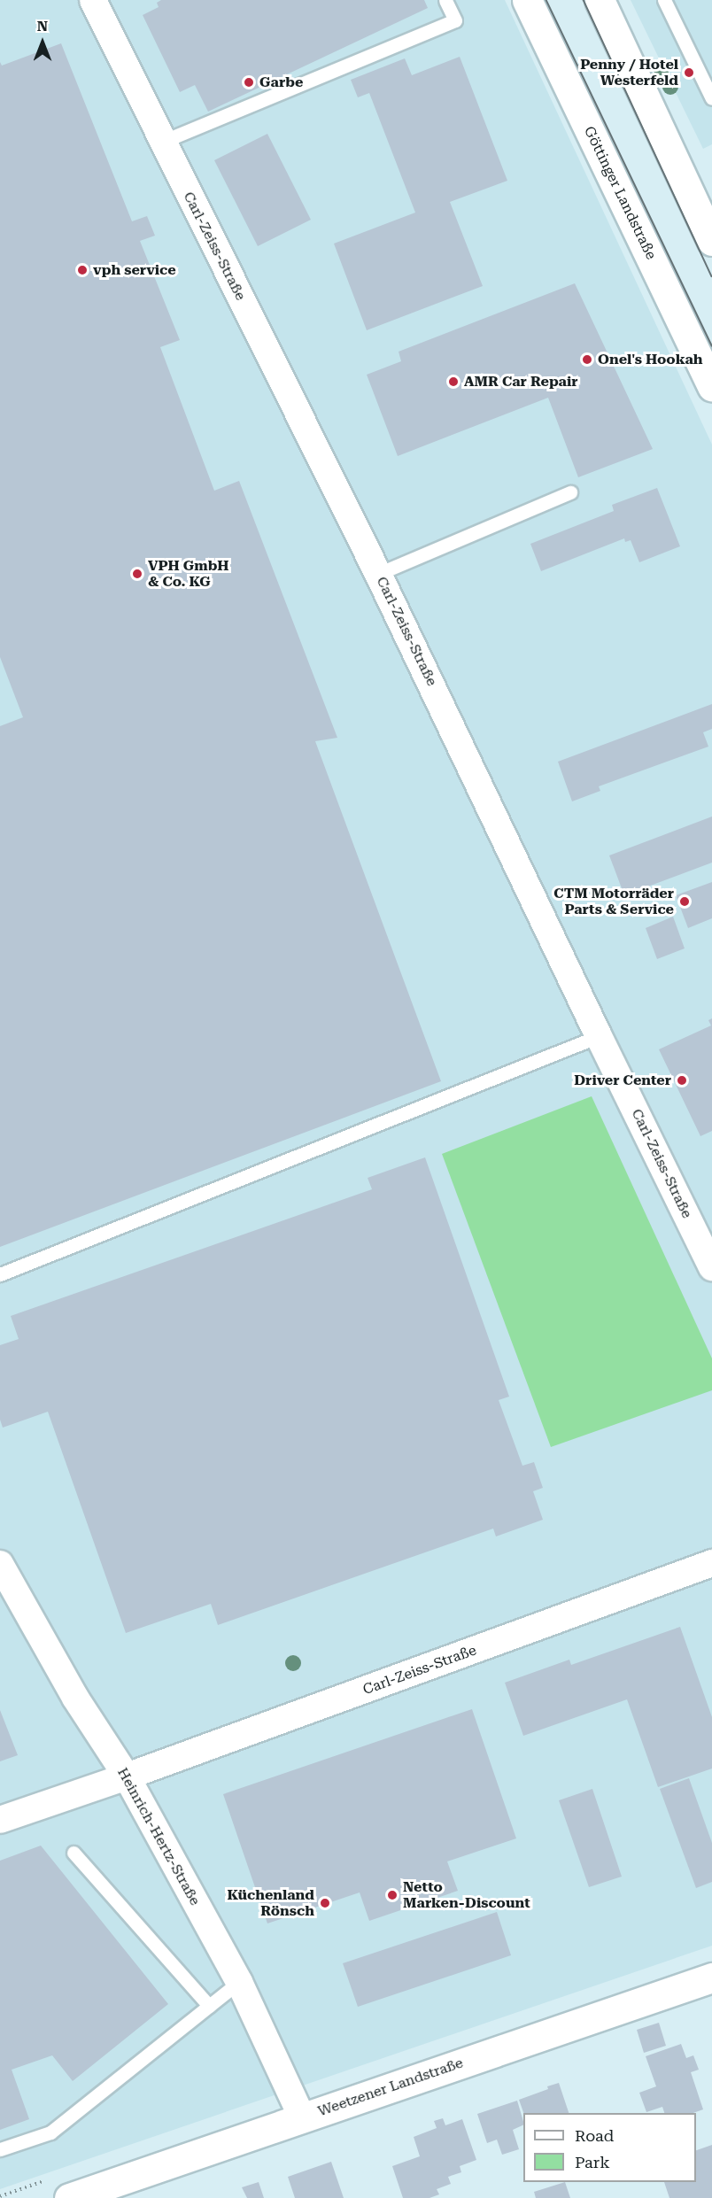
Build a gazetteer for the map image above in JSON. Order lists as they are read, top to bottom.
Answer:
{
  "streets": {
    "street": [
      "Göttinger Landstraße",
      "Carl-Zeiss-Straße",
      "Heinrich-Hertz-Straße",
      "Weetzener Landstraße"
    ]
  },
  "crossings": [
    ["Carl-Zeiss-Straße", "Heinrich-Hertz-Straße"],
    ["Heinrich-Hertz-Straße", "Weetzener Landstraße"]
  ],
  "places": [
    "Penny / Hotel Westerfeld",
    "Garbe",
    "vph service",
    "Onel's Hookah",
    "AMR Car Repair",
    "VPH GmbH & Co. KG",
    "CTM Motorräder Parts & Service",
    "Driver Center",
    "Netto Marken-Discount",
    "Küchenland Rönsch"
  ],
  "legend": ["Road", "Park"],
  "north": "top"
}
